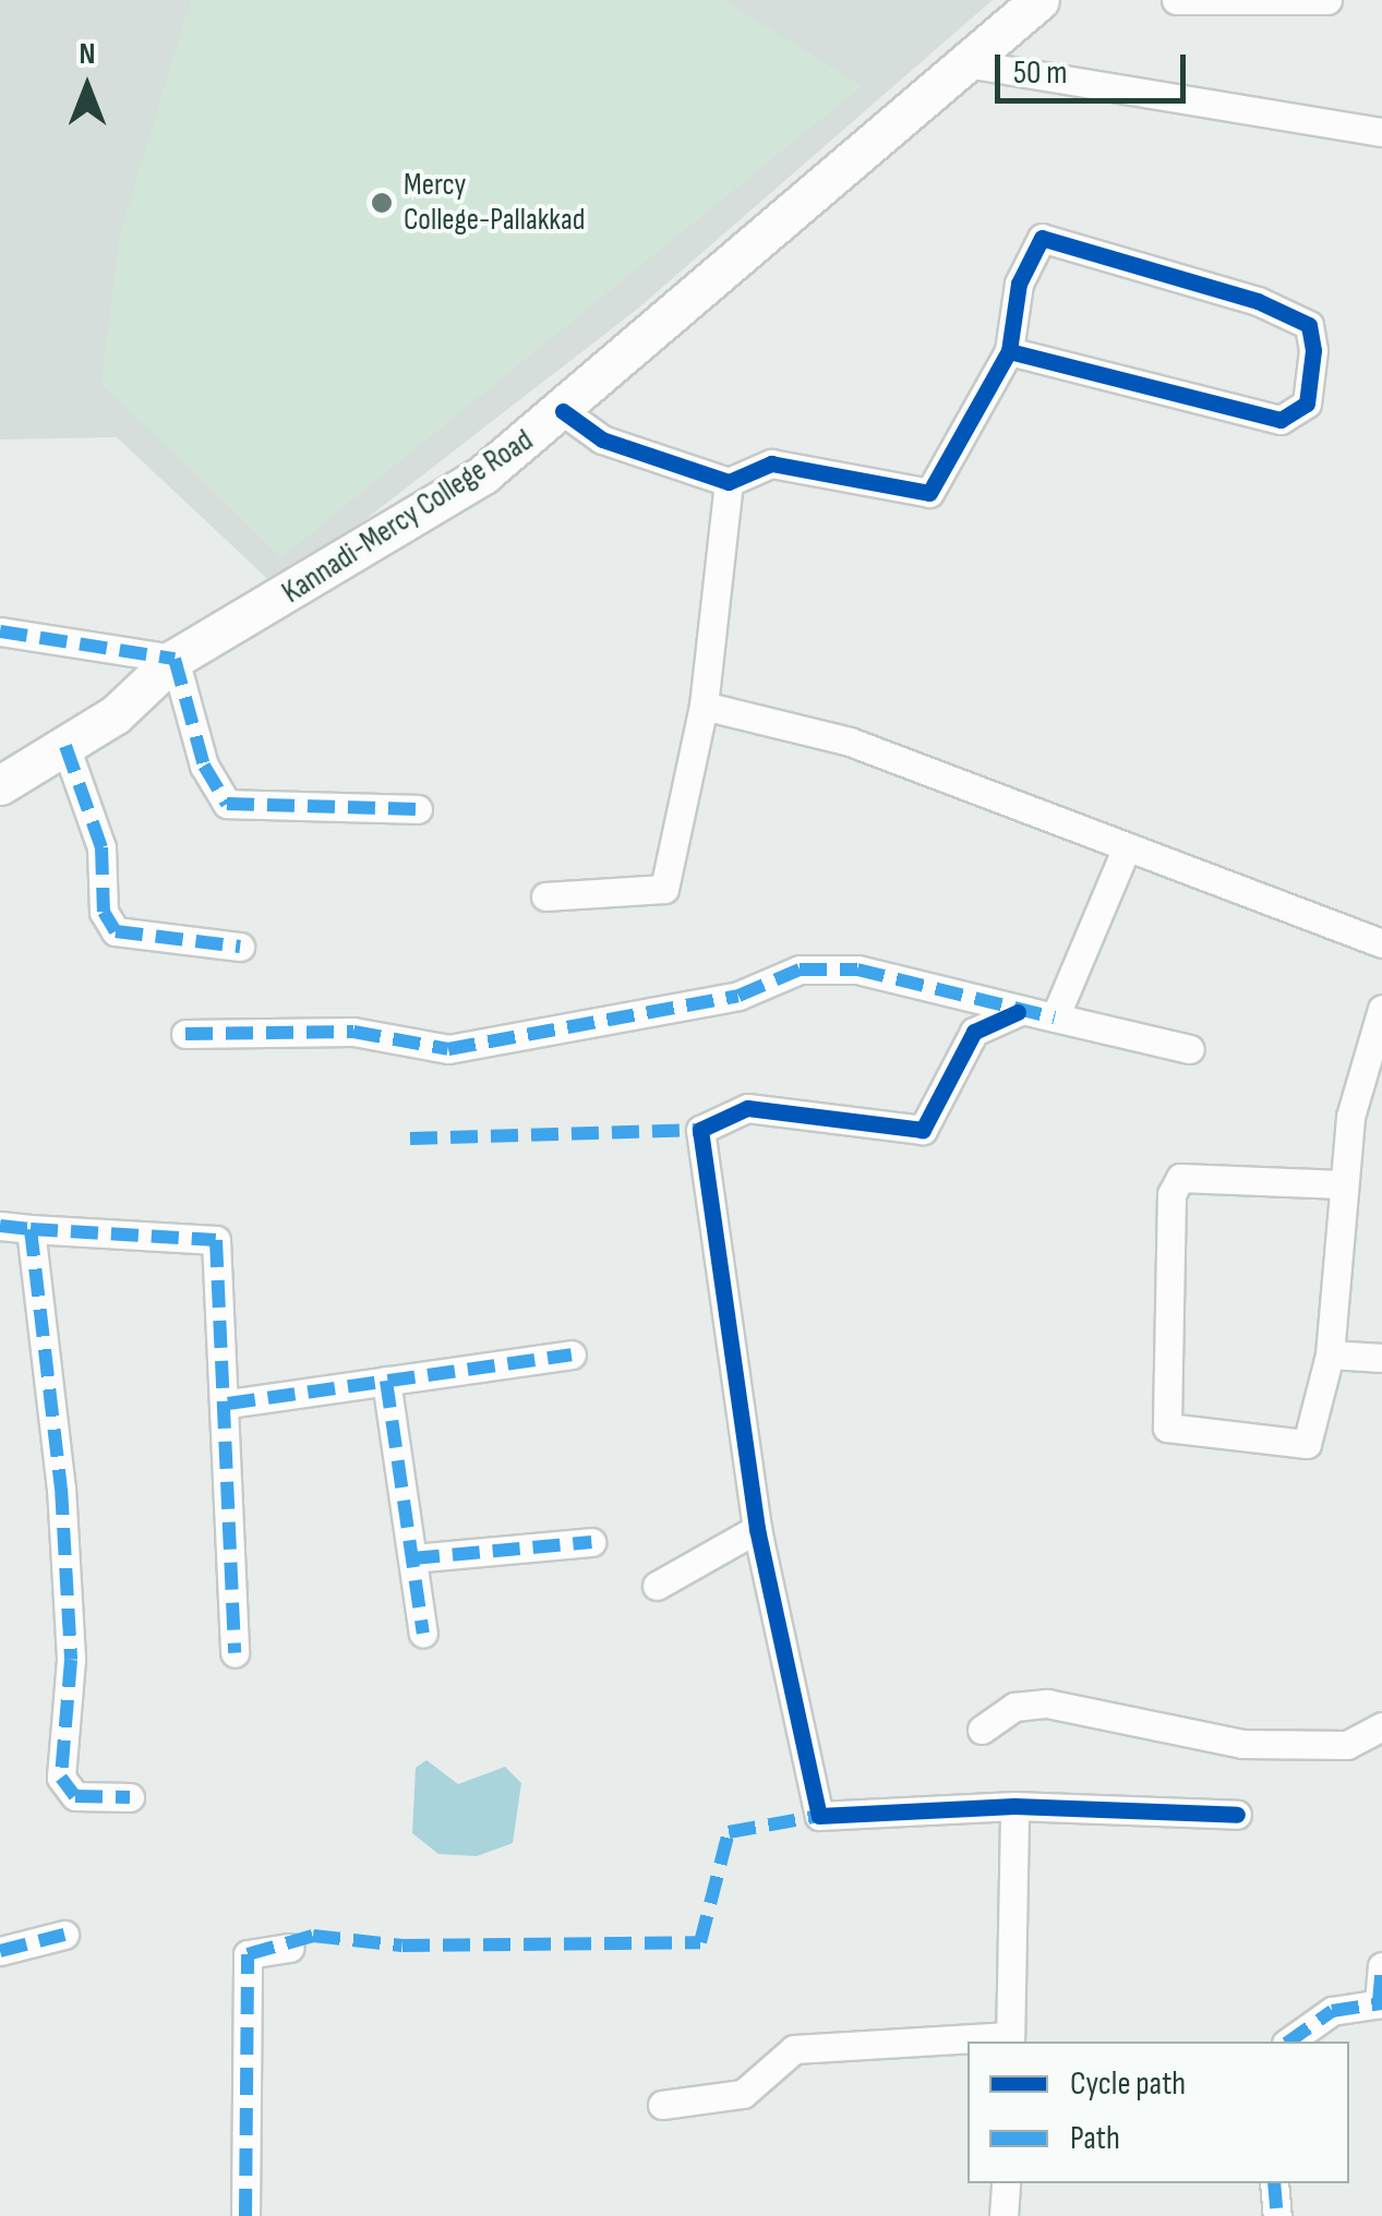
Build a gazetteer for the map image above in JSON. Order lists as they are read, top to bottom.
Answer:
{
  "streets": {
    "main road": ["Kannadi-Mercy College Road"]
  },
  "places": ["Mercy College-Pallakkad"],
  "legend": ["Cycle path", "Path"],
  "scale_bar": "50 m",
  "north": "top"
}
